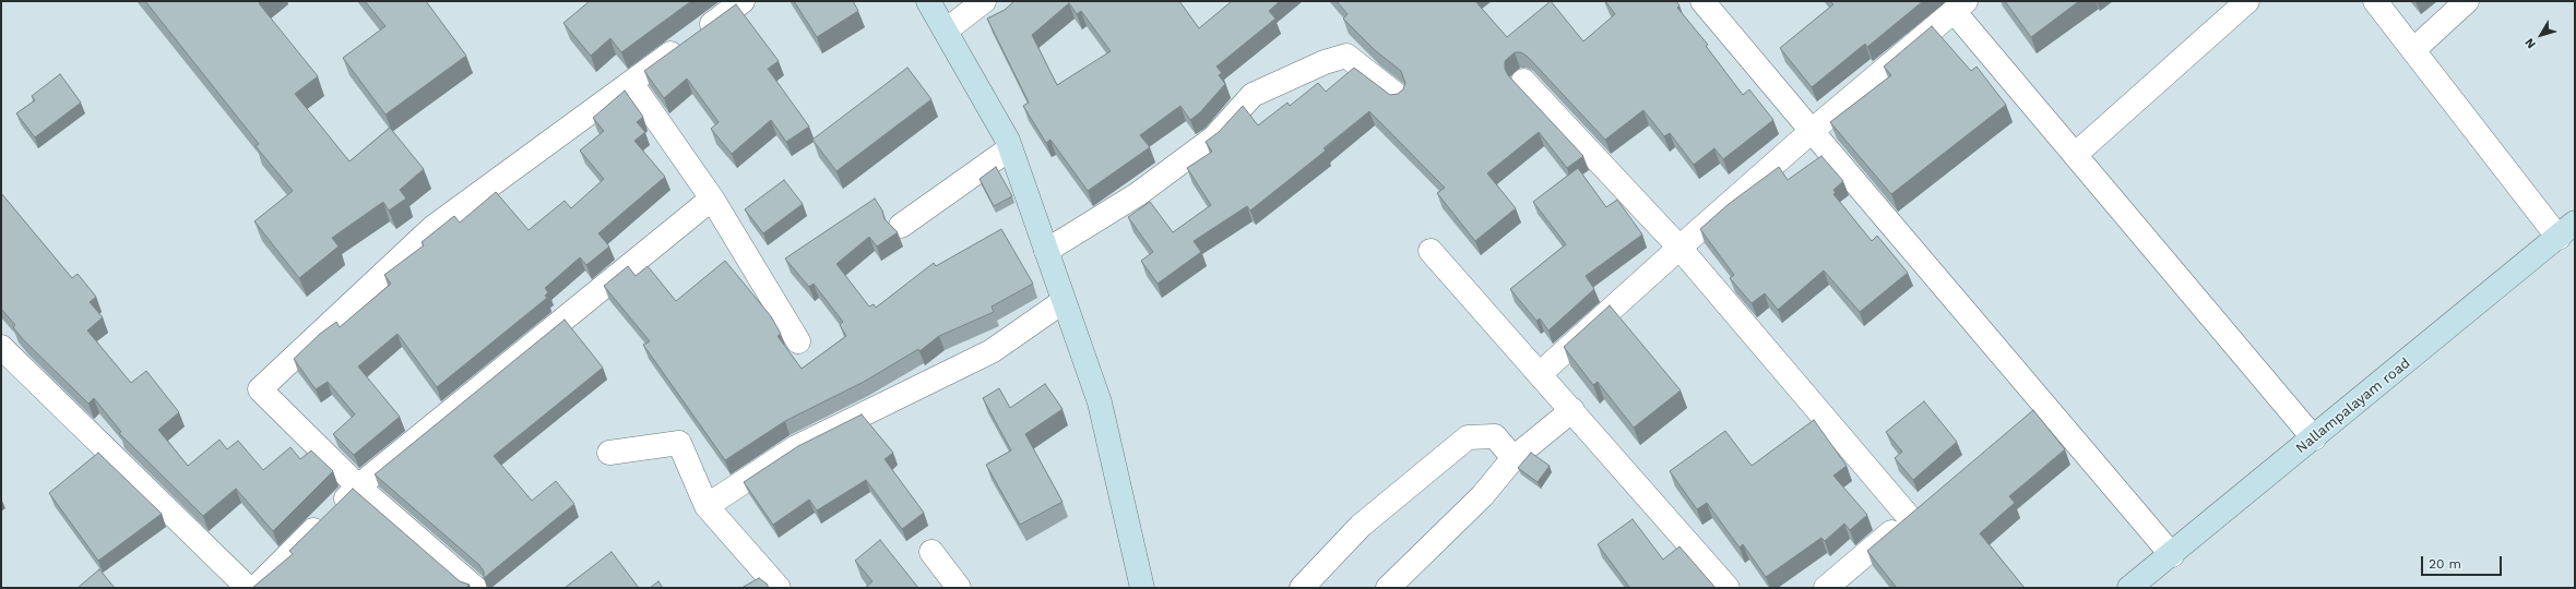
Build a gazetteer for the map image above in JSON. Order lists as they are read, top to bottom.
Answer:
{
  "streets": {
    "street": ["Nallampalayam road"]
  },
  "scale_bar": "20 m",
  "north": "bottom left"
}
